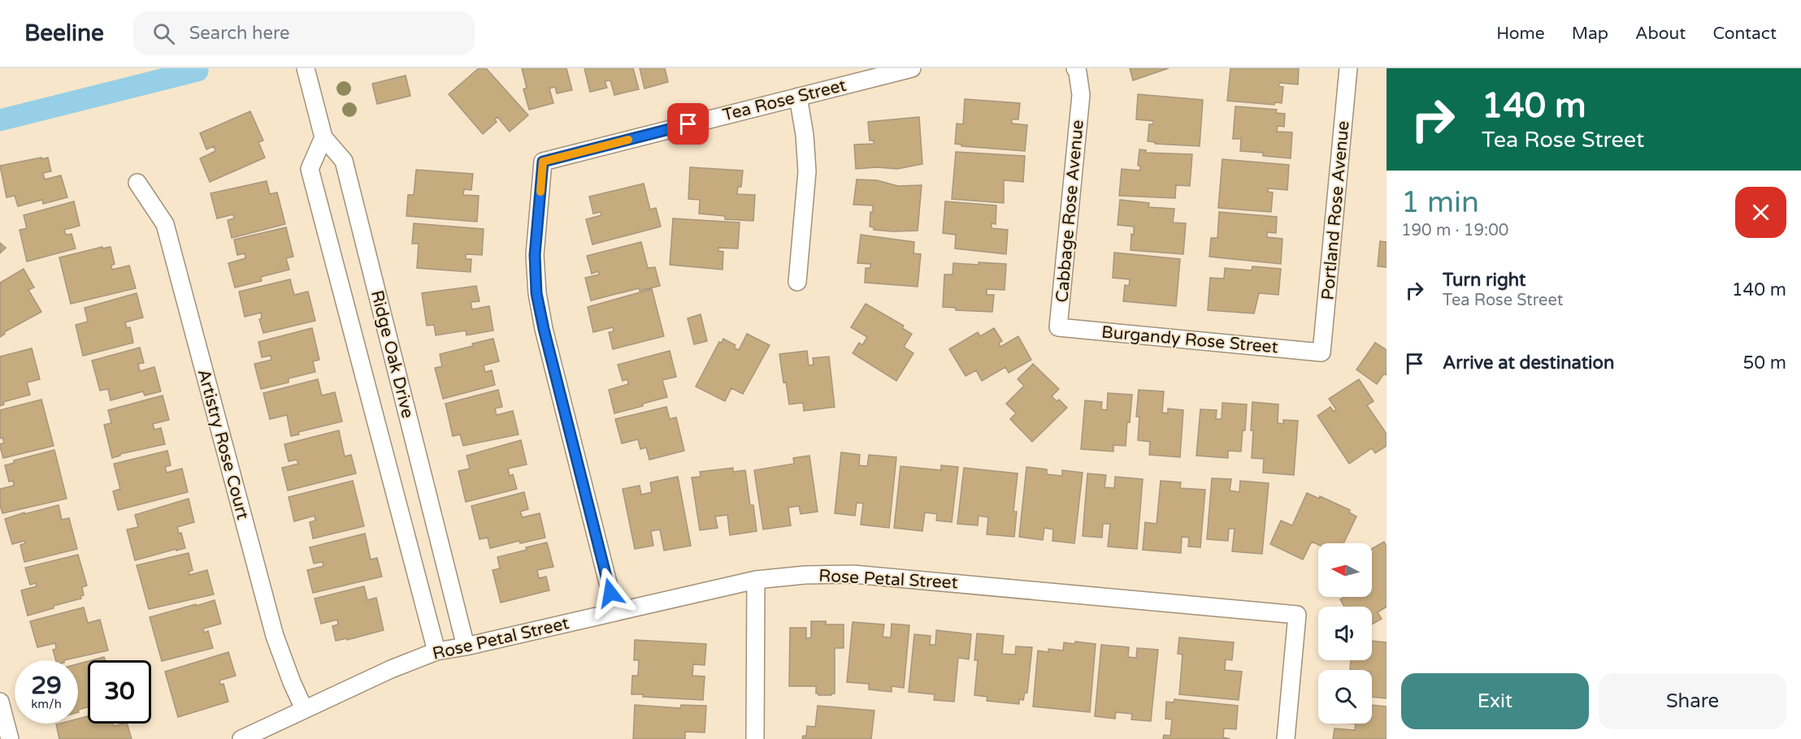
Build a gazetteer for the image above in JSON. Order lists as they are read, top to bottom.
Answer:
{
  "streets": {
    "street": [
      "Tea Rose Street",
      "Portland Rose Avenue",
      "Cabbage Rose Avenue",
      "Burgandy Rose Street",
      "Ridge Oak Drive",
      "Artistry Rose Court",
      "Rose Petal Street"
    ]
  },
  "crossings": [
    ["Tea Rose Street", "Rose Petal Street"],
    ["Portland Rose Avenue", "Burgandy Rose Street"],
    ["Cabbage Rose Avenue", "Burgandy Rose Street"],
    ["Ridge Oak Drive", "Rose Petal Street"],
    ["Artistry Rose Court", "Rose Petal Street"]
  ],
  "north": "left",
  "page": {
    "header": "Beeline",
    "search": "Search here",
    "nav": [
      "Home",
      "Map",
      "About",
      "Contact"
    ],
    "turn": ["140 m", "Tea Rose Street"],
    "heading": ["1 min", "190 m · 19:00"],
    "list": [
      {
        "name": "Turn right",
        "note": "Tea Rose Street",
        "value": "140 m"
      },
      {
        "name": "Arrive at destination",
        "value": "50 m"
      }
    ],
    "speed": "29 km/h",
    "limit": "30",
    "buttons": ["Exit", "Share"]
  }
}
